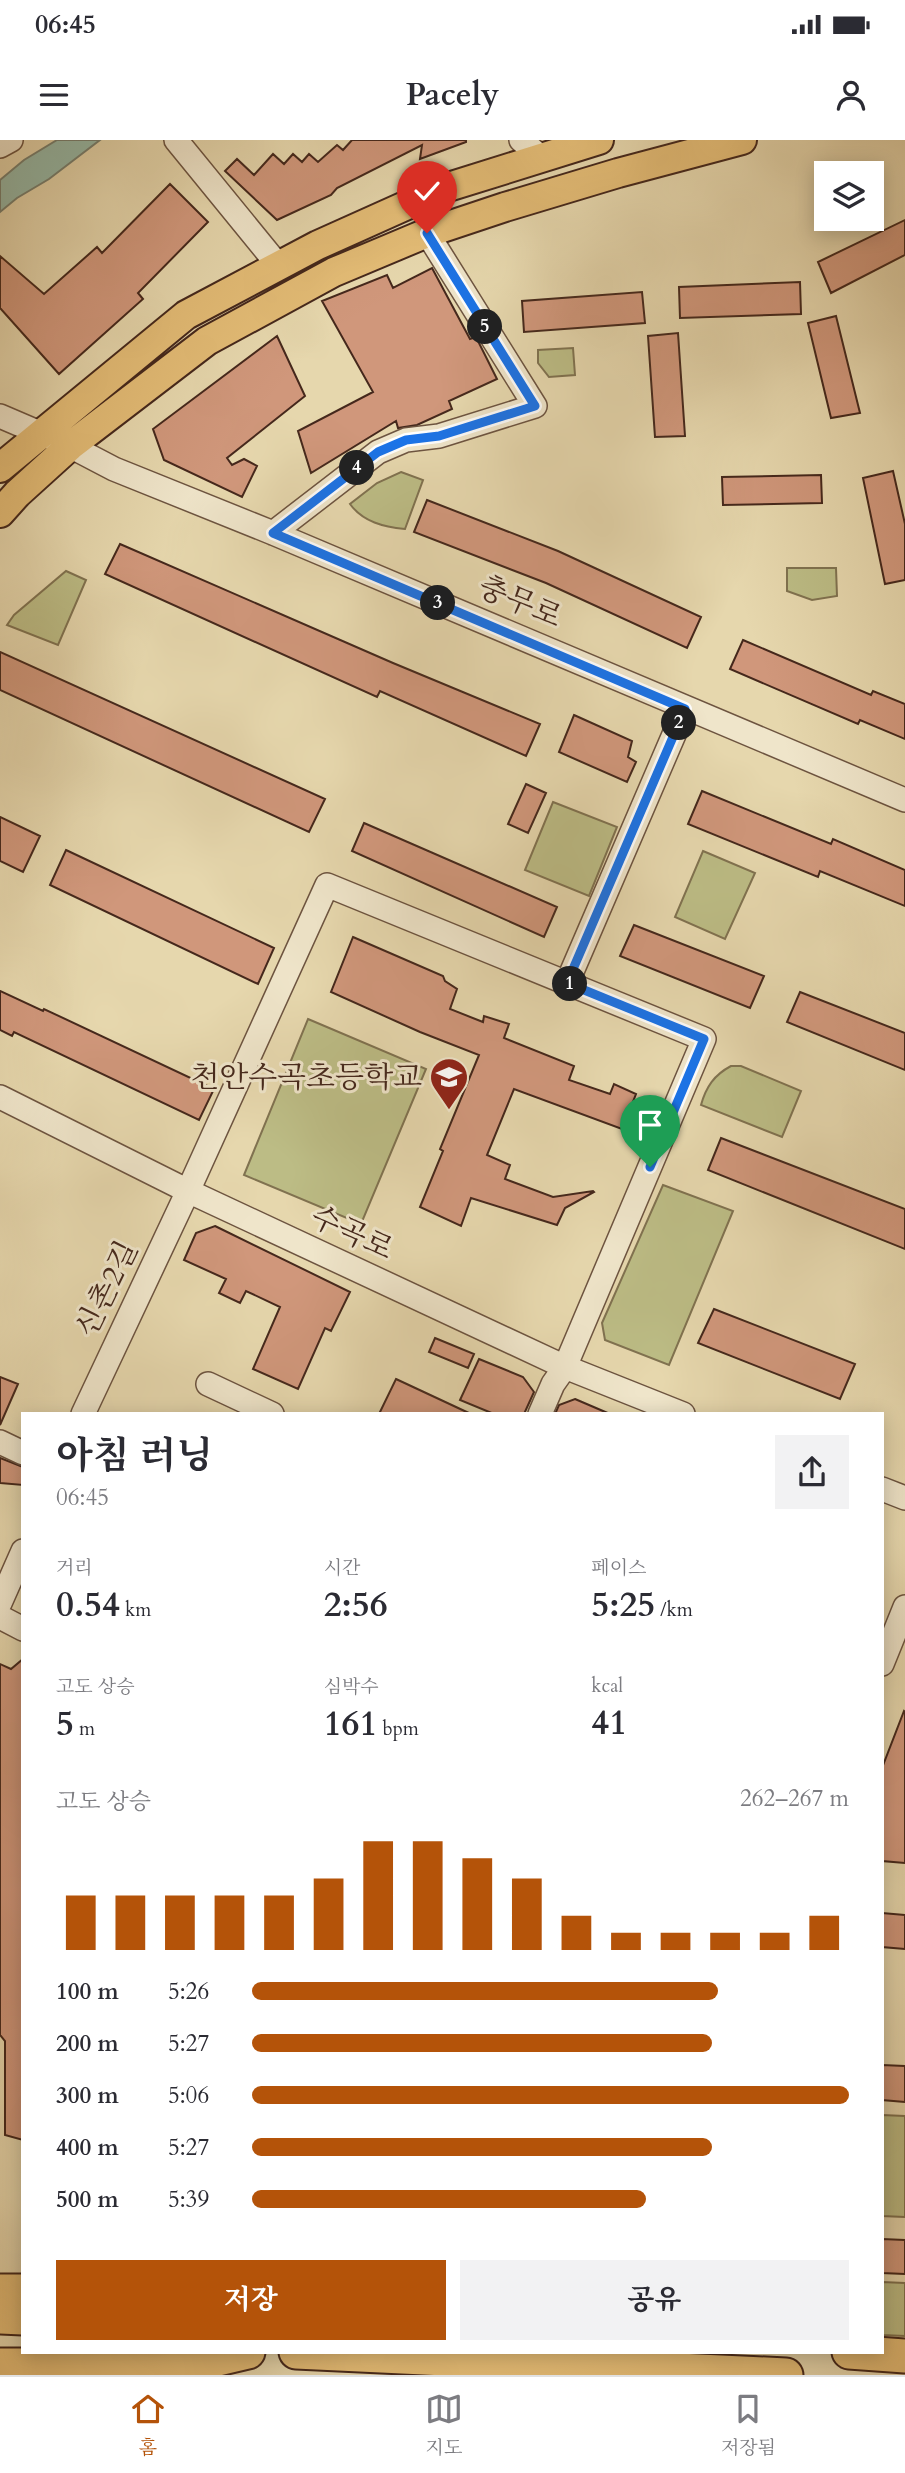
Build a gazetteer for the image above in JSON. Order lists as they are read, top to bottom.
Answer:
{
  "streets": {
    "street": ["충무로", "수곡로", "신촌2길"]
  },
  "crossings": [
    ["수곡로", "신촌2길"]
  ],
  "places": {
    "school or university": ["천안수곡초등학교"]
  },
  "page": {
    "status": "06:45",
    "header": "Pacely",
    "pins": [
      "5",
      "4",
      "3",
      "2",
      "1"
    ],
    "heading": ["아침 러닝", "06:45"],
    "stats": [
      ["거리", "0.54 km"],
      ["시간", "2:56"],
      ["페이스", "5:25 /km"],
      ["고도 상승", "5 m"],
      ["심박수", "161 bpm"],
      ["kcal", "41"]
    ],
    "chart": ["고도 상승", "262–267 m"],
    "list": [
      {
        "name": "100 m",
        "note": "5:26"
      },
      {
        "name": "200 m",
        "note": "5:27"
      },
      {
        "name": "300 m",
        "note": "5:06"
      },
      {
        "name": "400 m",
        "note": "5:27"
      },
      {
        "name": "500 m",
        "note": "5:39"
      }
    ],
    "buttons": ["저장", "공유"],
    "tabs": ["홈", "지도", "저장됨"]
  }
}
